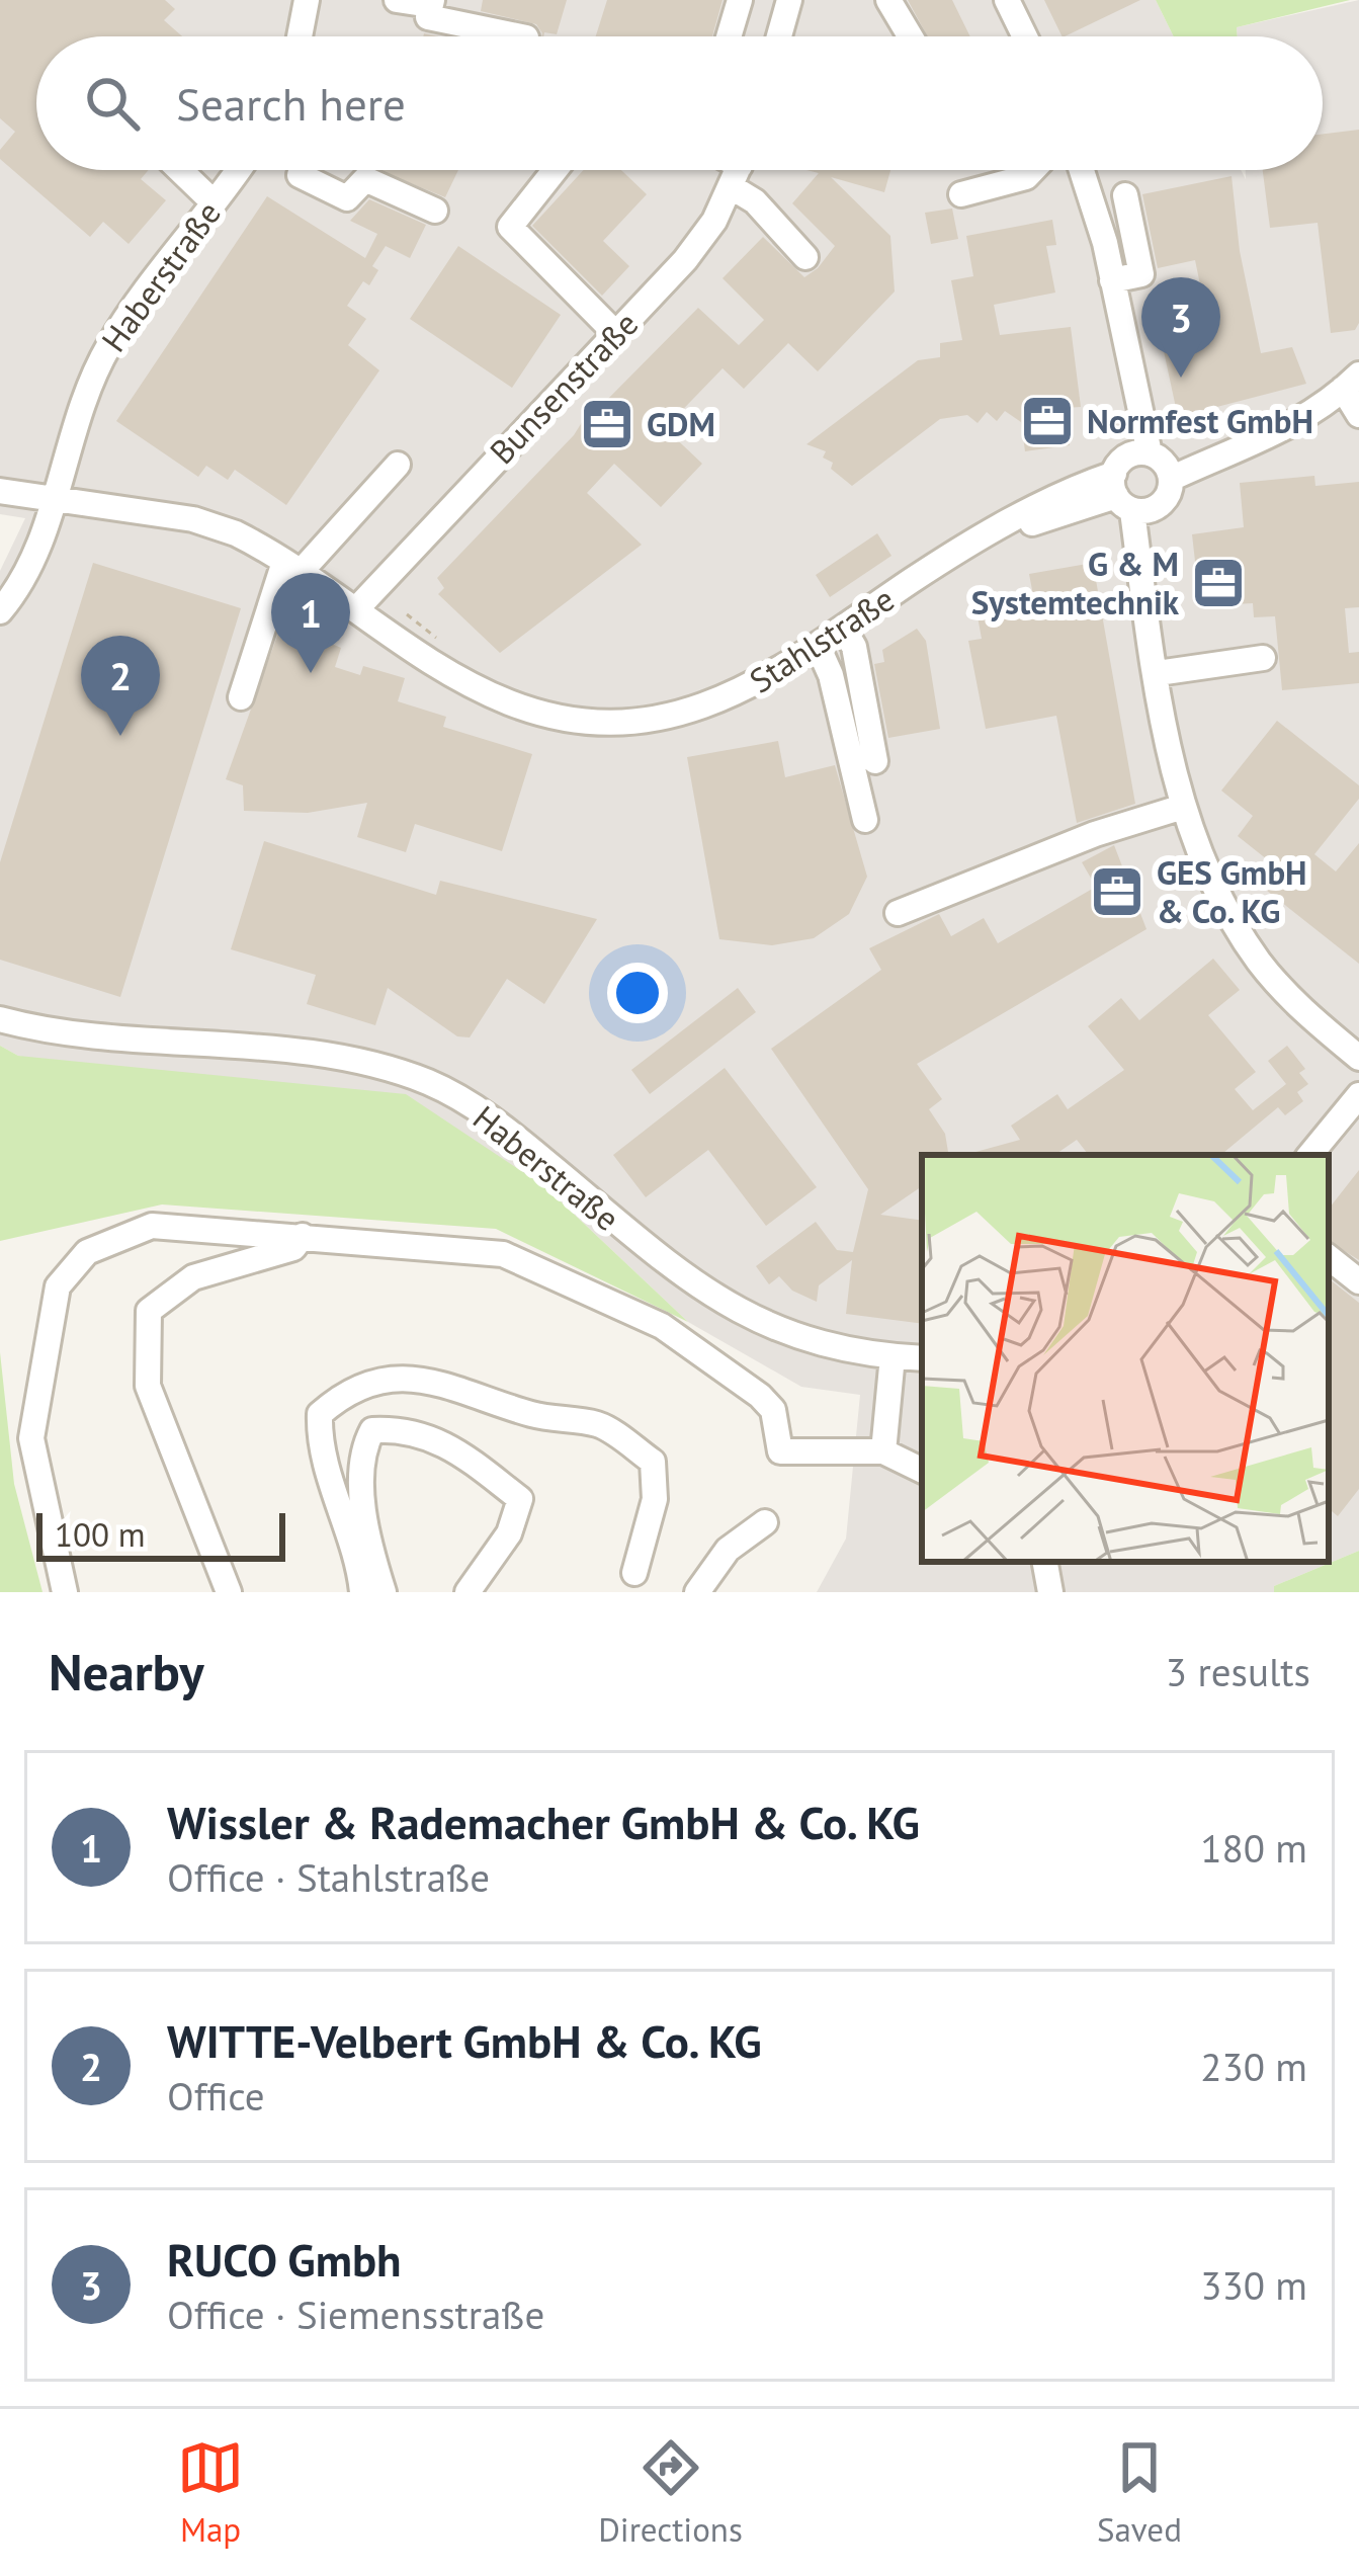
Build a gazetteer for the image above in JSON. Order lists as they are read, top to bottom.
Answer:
{
  "streets": {
    "street": ["Haberstraße", "Bunsenstraße", "Stahlstraße"]
  },
  "crossings": [
    ["Haberstraße", "Stahlstraße"],
    ["Bunsenstraße", "Stahlstraße"]
  ],
  "places": {
    "office": [
      "Normfest GmbH",
      "GDM",
      "G & M Systemtechnik",
      "GES GmbH & Co. KG"
    ]
  },
  "scale_bar": "100 m",
  "page": {
    "search": "Search here",
    "pins": ["3", "1", "2"],
    "scale": "100 m",
    "heading": ["Nearby", "3 results"],
    "list": [
      {
        "mark": "1",
        "name": "Wissler & Rademacher GmbH & Co. KG",
        "note": "Office · Stahlstraße",
        "value": "180 m"
      },
      {
        "mark": "2",
        "name": "WITTE-Velbert GmbH & Co. KG",
        "note": "Office",
        "value": "230 m"
      },
      {
        "mark": "3",
        "name": "RUCO Gmbh",
        "note": "Office · Siemensstraße",
        "value": "330 m"
      }
    ],
    "nav": ["Map", "Directions", "Saved"]
  }
}
